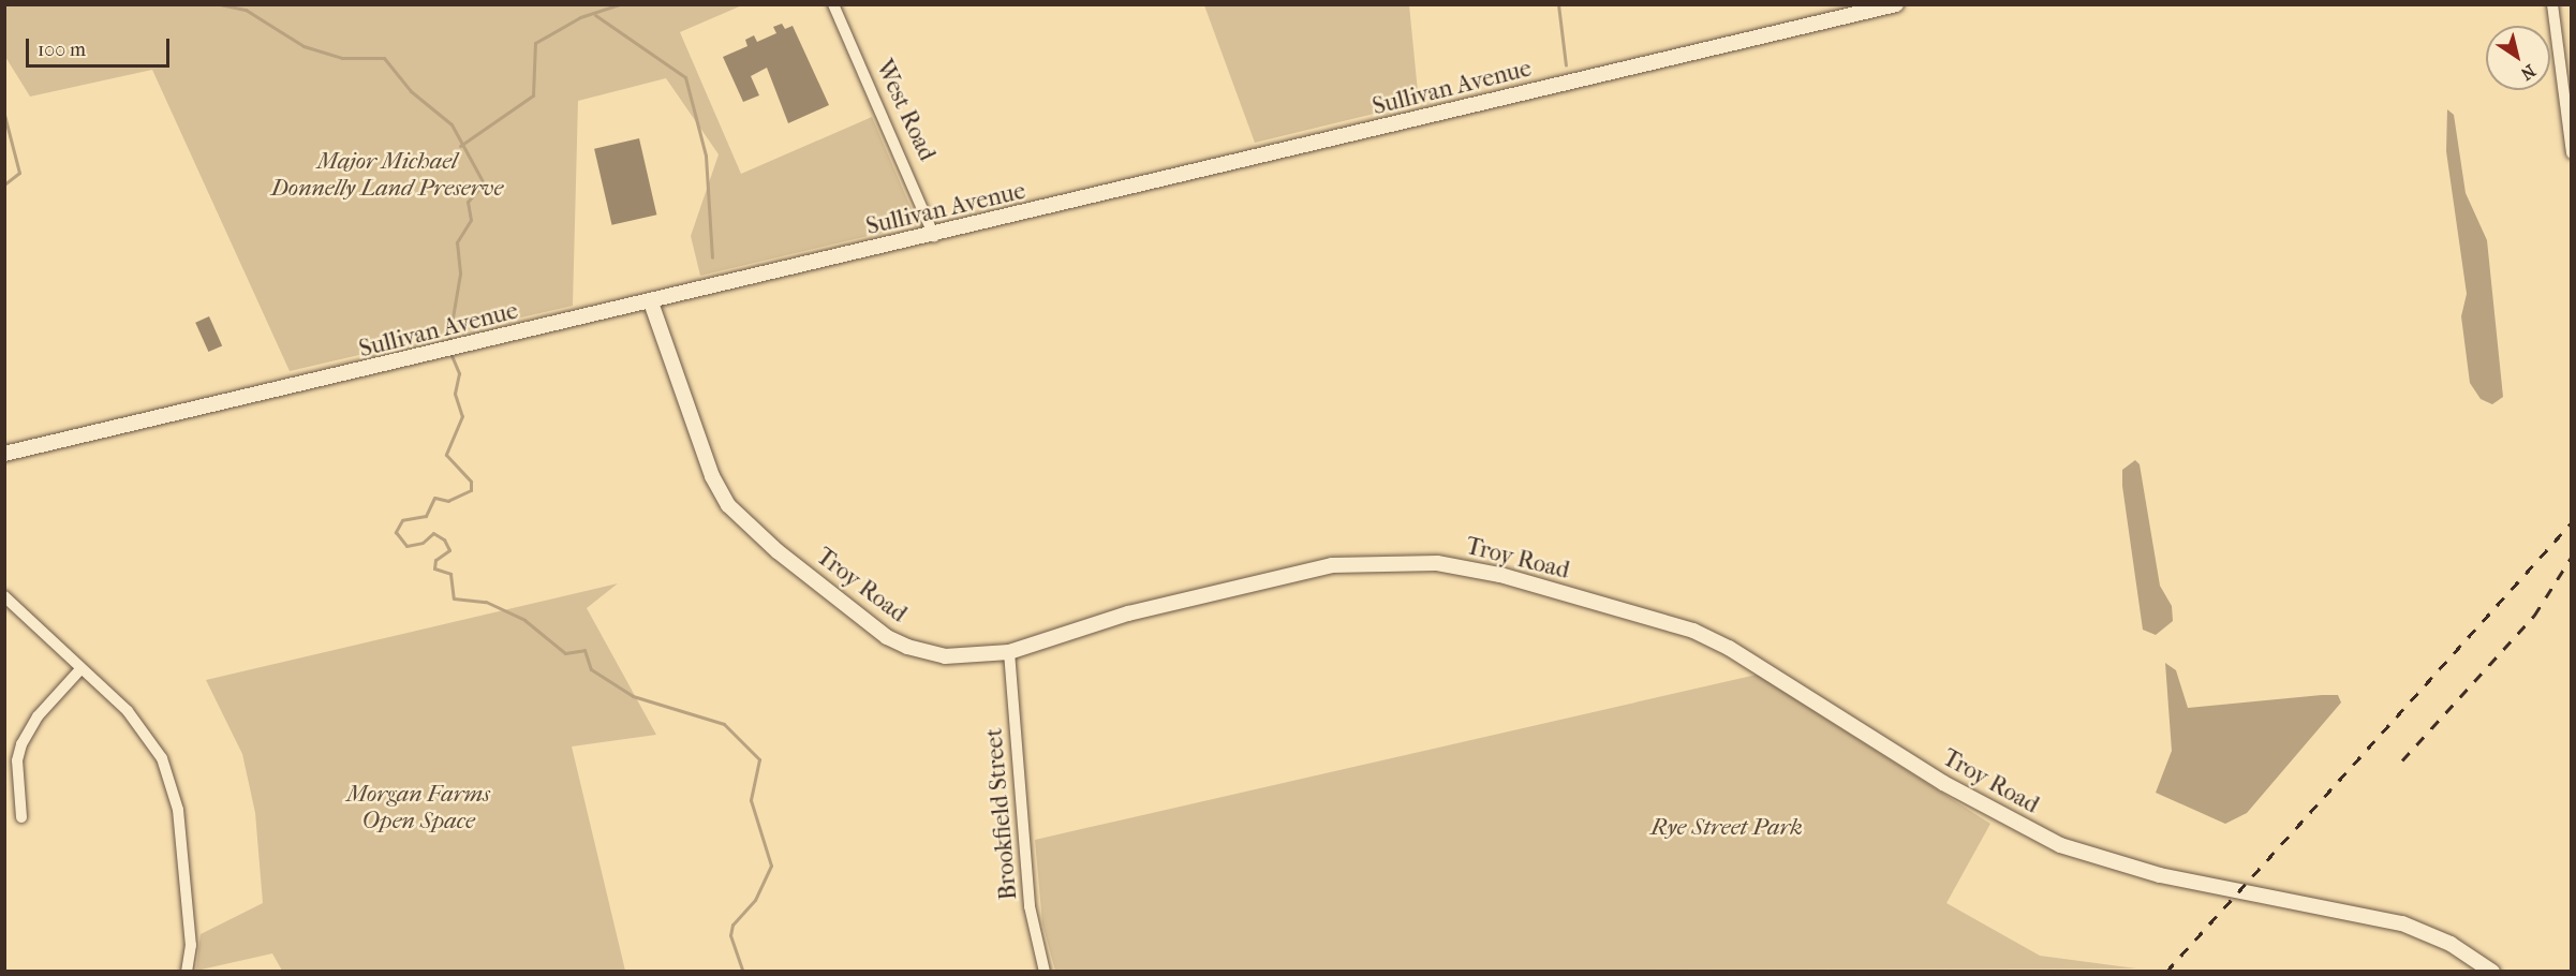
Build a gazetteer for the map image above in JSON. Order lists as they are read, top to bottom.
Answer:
{
  "streets": {
    "street": [
      "Sullivan Avenue",
      "West Road",
      "Troy Road",
      "Brookfield Street"
    ]
  },
  "crossings": [
    ["Sullivan Avenue", "West Road"],
    ["Sullivan Avenue", "Troy Road"],
    ["Troy Road", "Brookfield Street"]
  ],
  "parks": ["Major Michael Donnelly Land Preserve", "Morgan Farms Open Space", "Rye Street Park"],
  "scale_bar": "100 m",
  "north": "bottom right"
}
